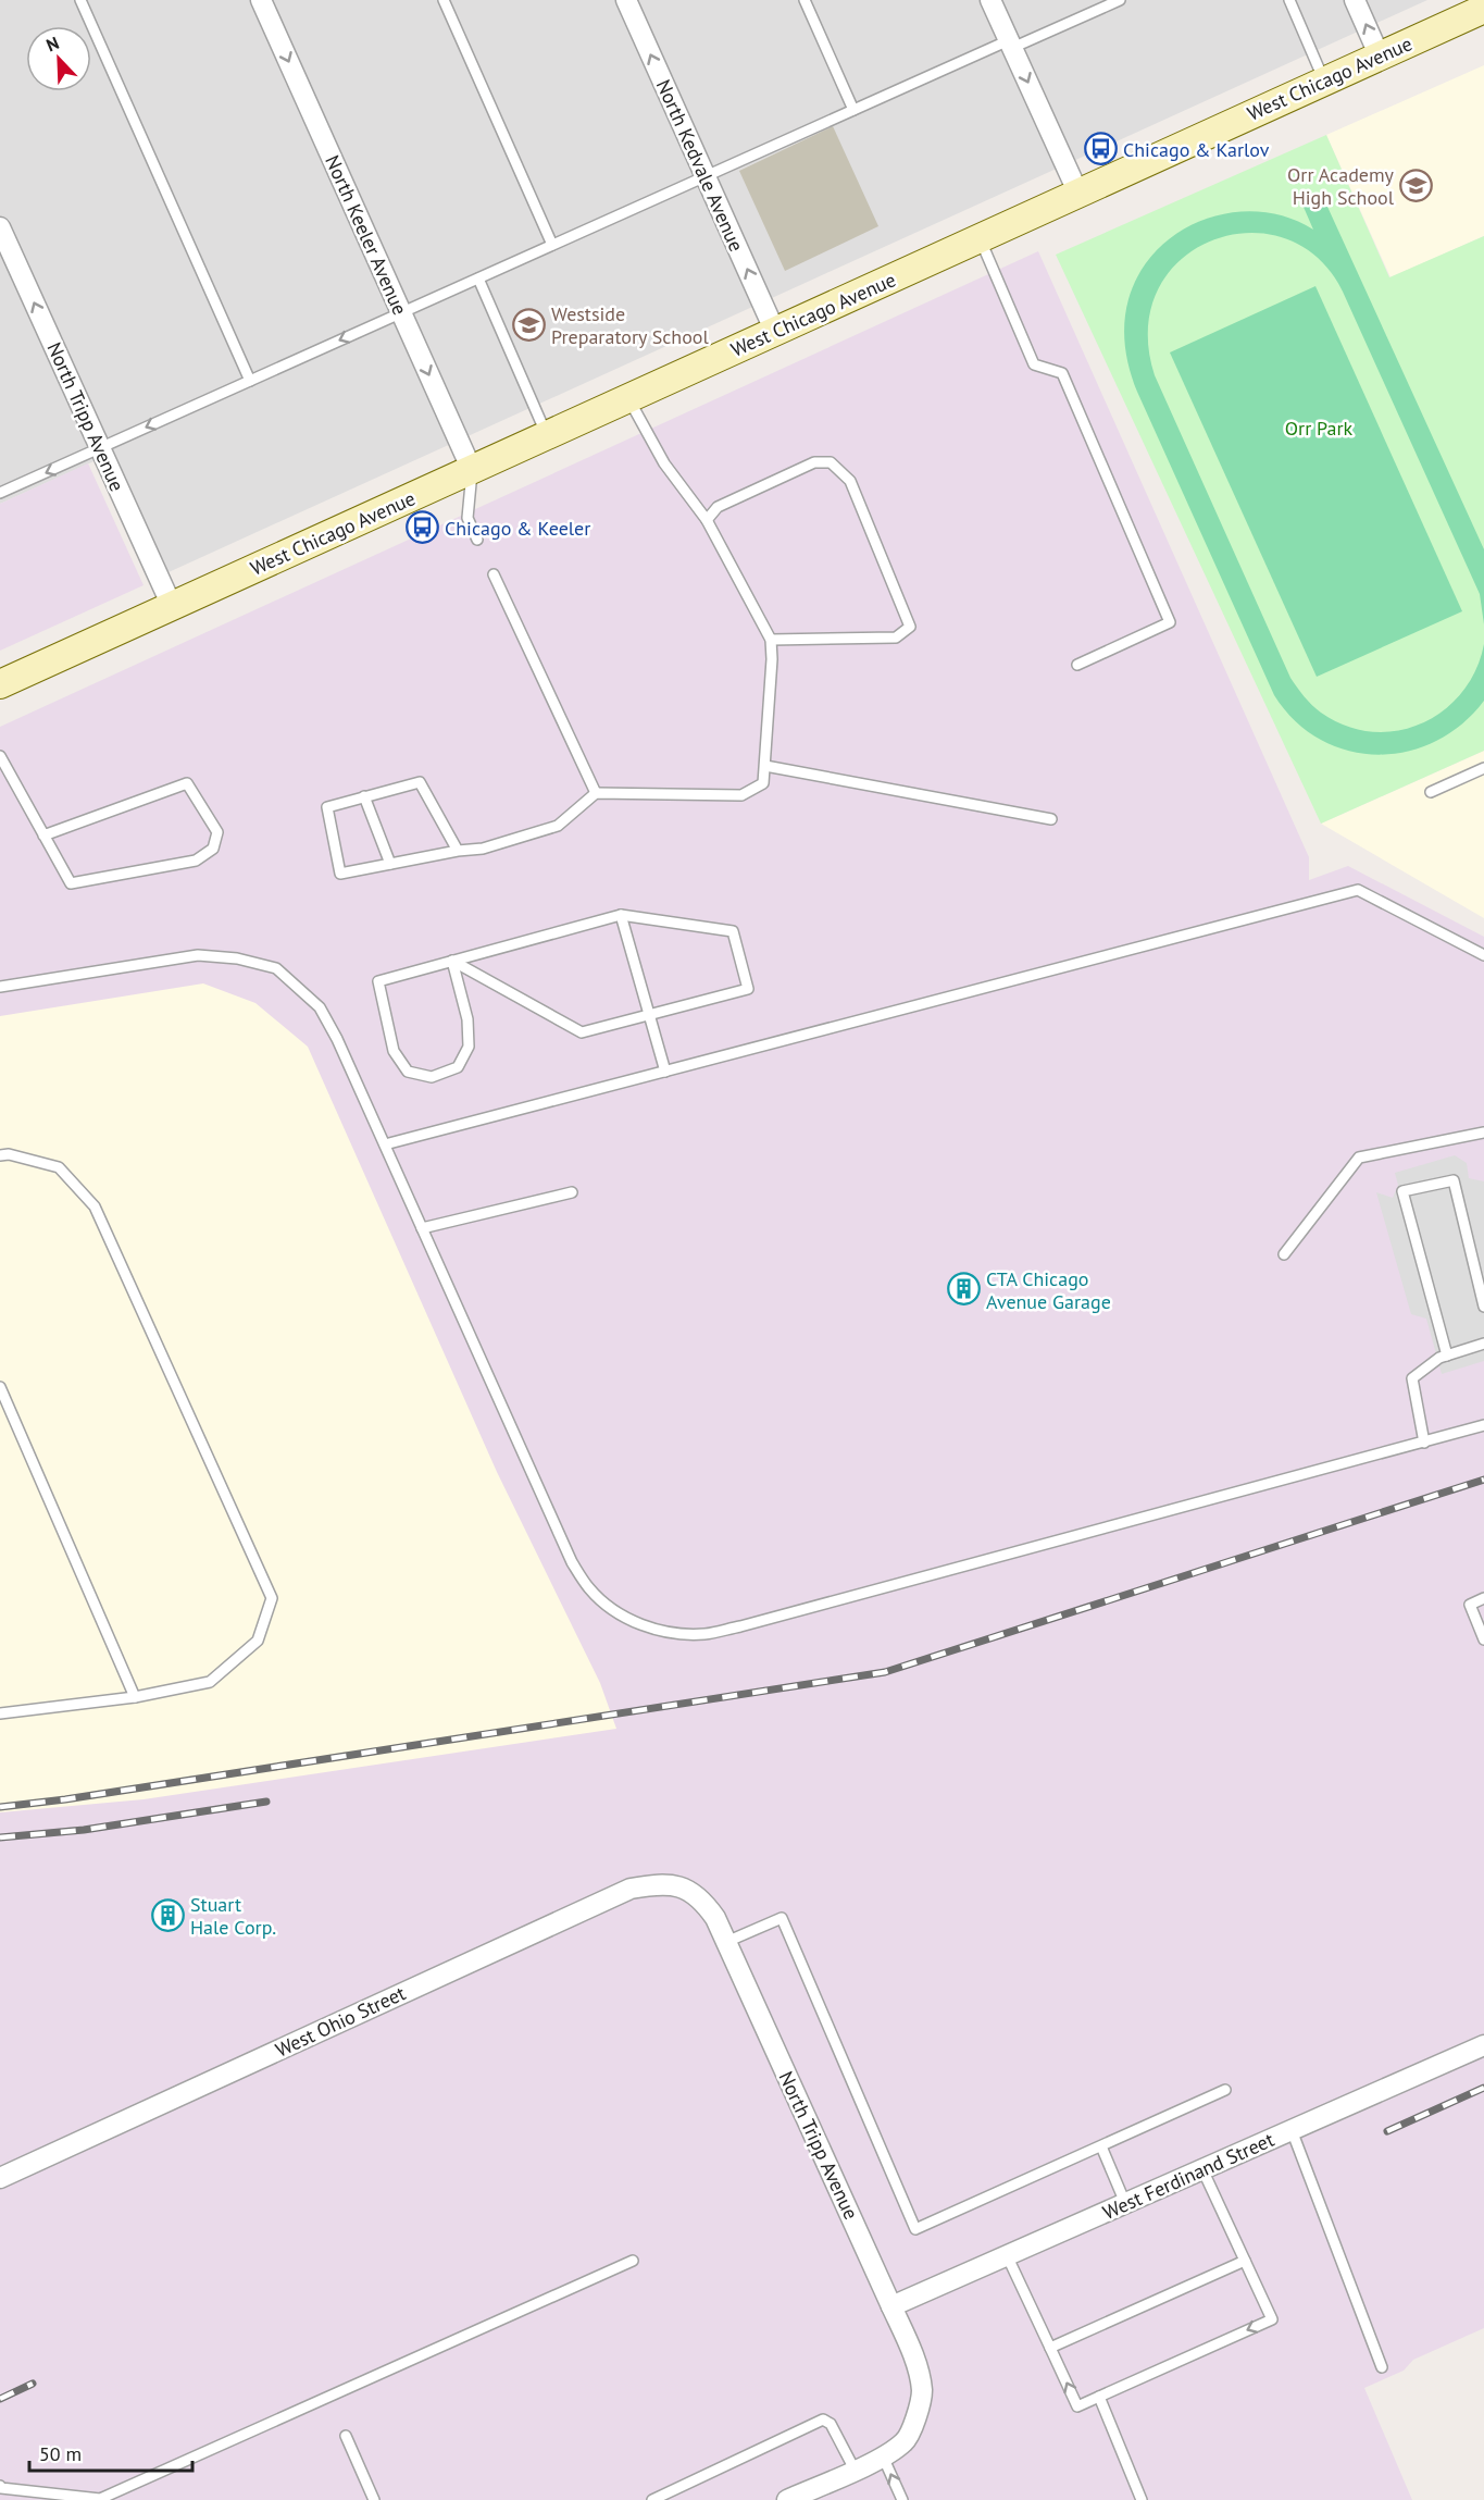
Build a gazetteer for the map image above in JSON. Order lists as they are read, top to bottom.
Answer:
{
  "streets": {
    "main road": ["West Chicago Avenue"],
    "street": [
      "North Kedvale Avenue",
      "North Keeler Avenue",
      "North Tripp Avenue",
      "West Ohio Street",
      "West Ferdinand Street"
    ]
  },
  "crossings": [
    ["West Chicago Avenue", "North Kedvale Avenue"],
    ["West Chicago Avenue", "North Keeler Avenue"],
    ["West Chicago Avenue", "North Tripp Avenue"],
    ["North Tripp Avenue", "West Ohio Street"],
    ["North Tripp Avenue", "West Ferdinand Street"]
  ],
  "one_way": ["North Kedvale Avenue", "North Keeler Avenue"],
  "parks": ["Orr Park"],
  "places": {
    "bus stop": ["Chicago & Karlov", "Chicago & Keeler"],
    "school or university": ["Orr Academy High School", "Westside Preparatory School"],
    "building": ["CTA Chicago Avenue Garage", "Stuart Hale Corp."]
  },
  "scale_bar": "50 m",
  "north": "top left"
}
